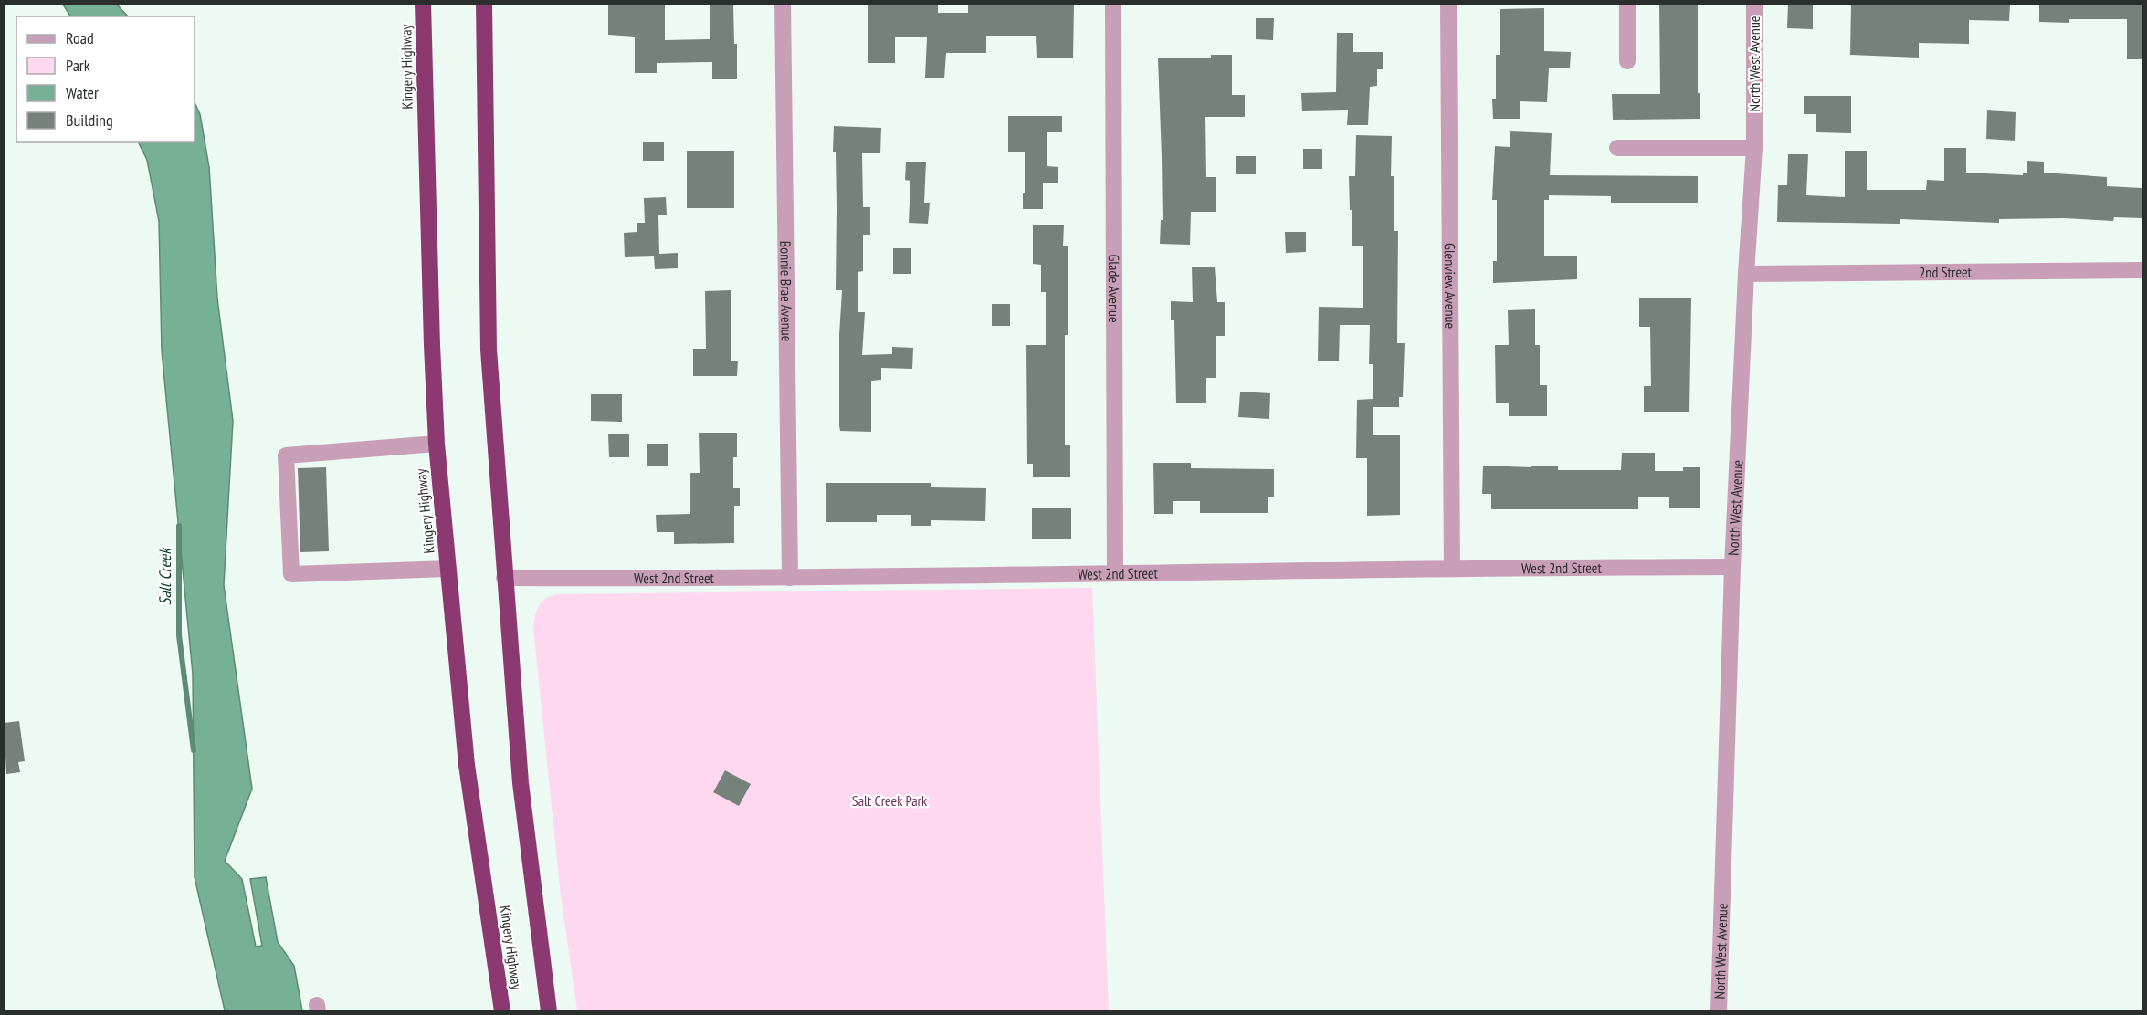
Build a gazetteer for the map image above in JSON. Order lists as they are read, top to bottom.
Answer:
{
  "streets": {
    "highway": ["Kingery Highway"],
    "street": [
      "North West Avenue",
      "2nd Street",
      "Glenview Avenue",
      "Glade Avenue",
      "Bonnie Brae Avenue",
      "West 2nd Street"
    ]
  },
  "crossings": [
    ["North West Avenue", "2nd Street"],
    ["North West Avenue", "West 2nd Street"],
    ["Kingery Highway", "West 2nd Street"],
    ["Glenview Avenue", "West 2nd Street"],
    ["Glade Avenue", "West 2nd Street"],
    ["Bonnie Brae Avenue", "West 2nd Street"]
  ],
  "water": ["Salt Creek"],
  "parks": ["Salt Creek Park"],
  "legend": [
    "Road",
    "Park",
    "Water",
    "Building"
  ]
}
